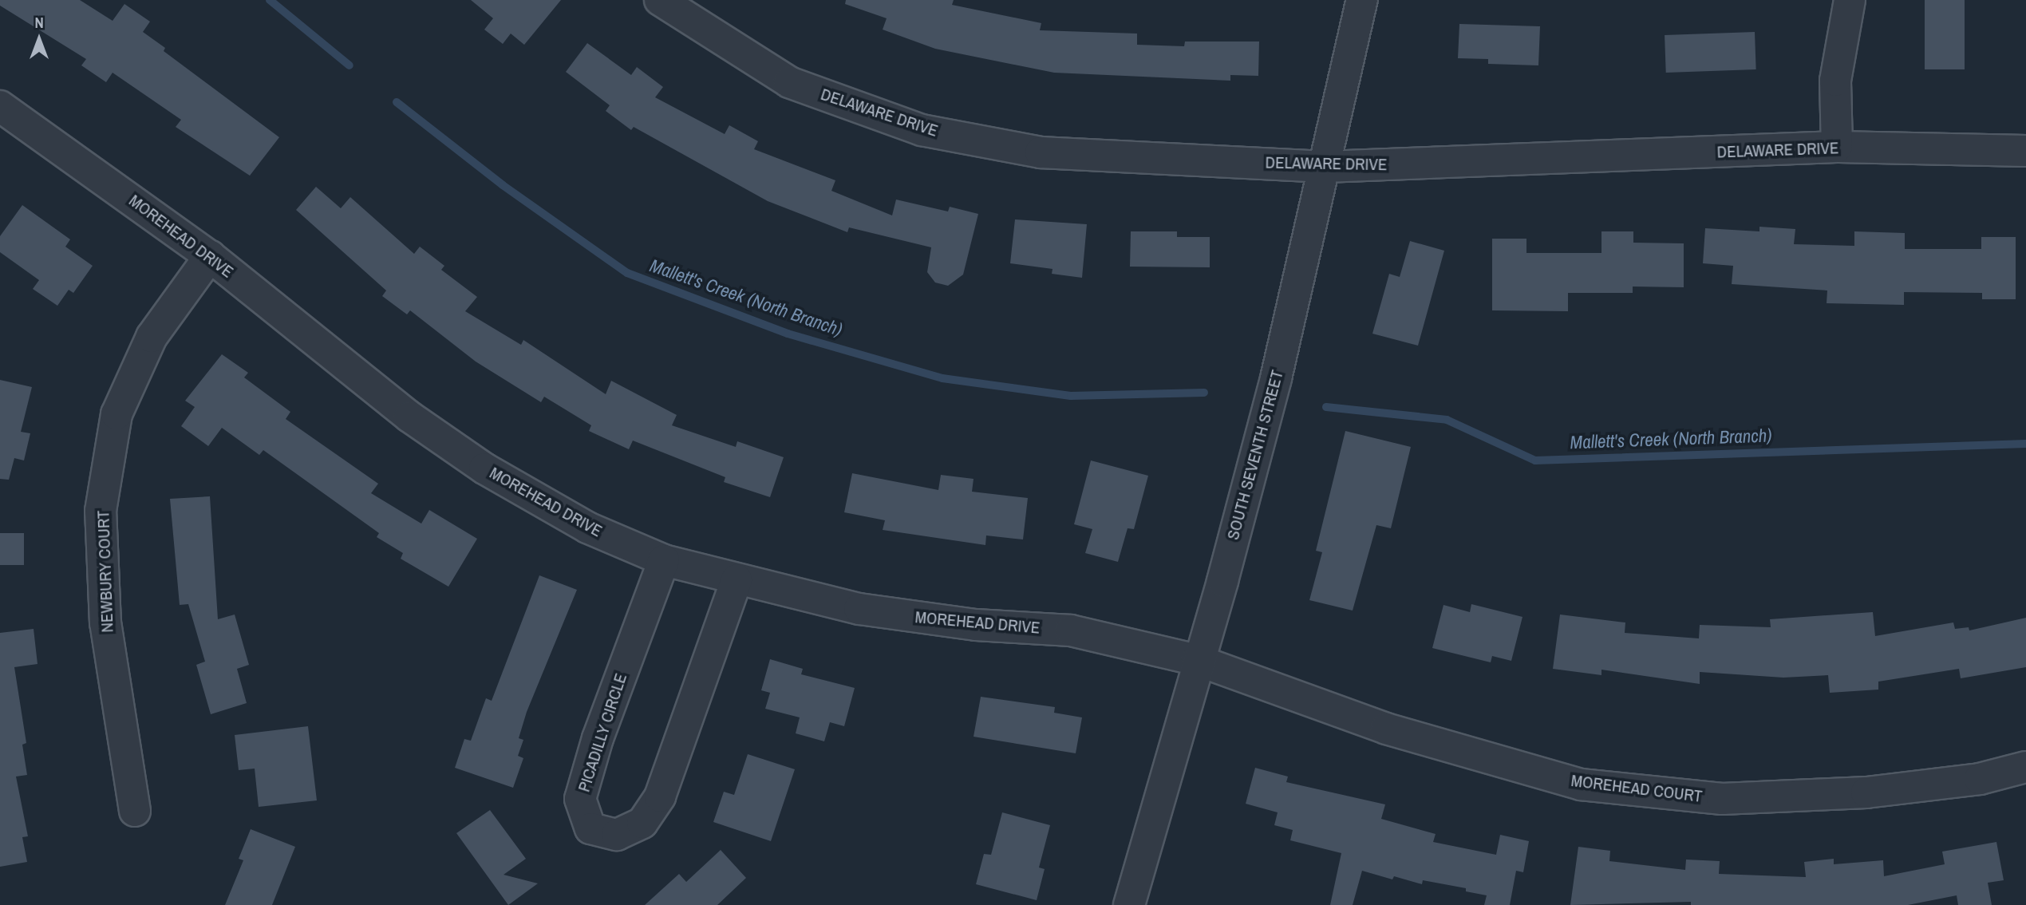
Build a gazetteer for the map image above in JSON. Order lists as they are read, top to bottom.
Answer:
{
  "streets": {
    "street": [
      "DELAWARE DRIVE",
      "MOREHEAD DRIVE",
      "SOUTH SEVENTH STREET",
      "NEWBURY COURT",
      "PICADILLY CIRCLE",
      "MOREHEAD COURT"
    ]
  },
  "crossings": [
    ["DELAWARE DRIVE", "SOUTH SEVENTH STREET"],
    ["MOREHEAD DRIVE", "SOUTH SEVENTH STREET"],
    ["MOREHEAD DRIVE", "NEWBURY COURT"],
    ["MOREHEAD DRIVE", "PICADILLY CIRCLE"],
    ["MOREHEAD DRIVE", "MOREHEAD COURT"],
    ["SOUTH SEVENTH STREET", "MOREHEAD COURT"]
  ],
  "water": ["Mallett's Creek (North Branch)"],
  "north": "top"
}
